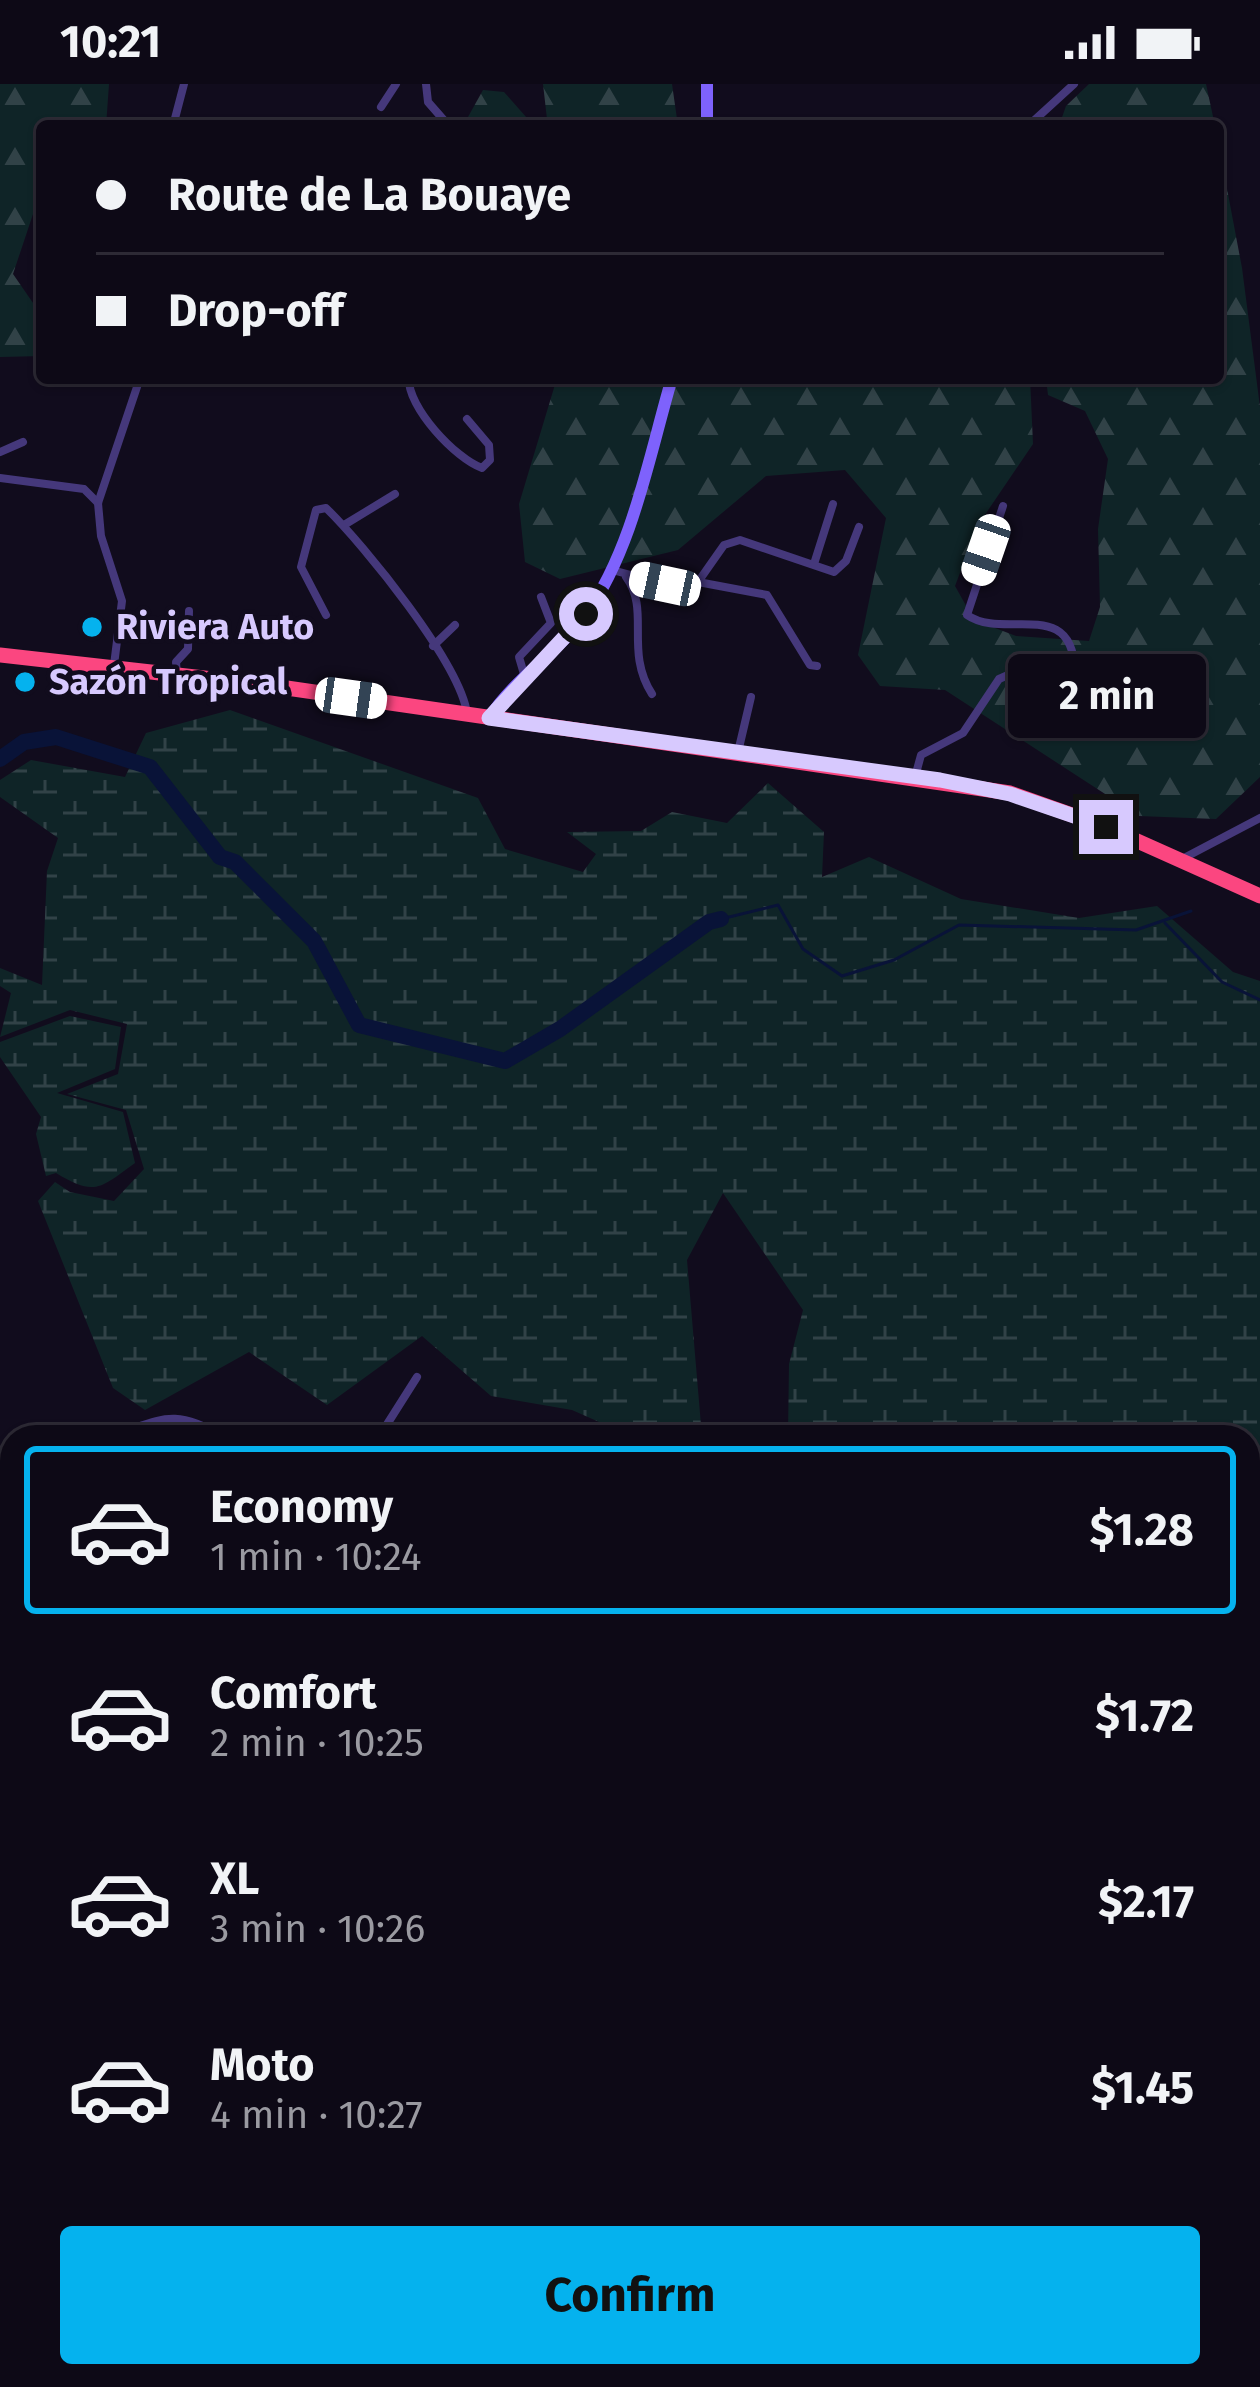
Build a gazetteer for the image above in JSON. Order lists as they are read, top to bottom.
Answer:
{
  "places": ["Riviera Auto", "Sazón Tropical"],
  "page": {
    "status": "10:21",
    "banner": ["Route de La Bouaye", "Drop-off"],
    "bubble": "2 min",
    "list": [
      {
        "name": "Economy",
        "note": "1 min · 10:24",
        "value": "$1.28"
      },
      {
        "name": "Comfort",
        "note": "2 min · 10:25",
        "value": "$1.72"
      },
      {
        "name": "XL",
        "note": "3 min · 10:26",
        "value": "$2.17"
      },
      {
        "name": "Moto",
        "note": "4 min · 10:27",
        "value": "$1.45"
      }
    ],
    "buttons": "Confirm"
  }
}
